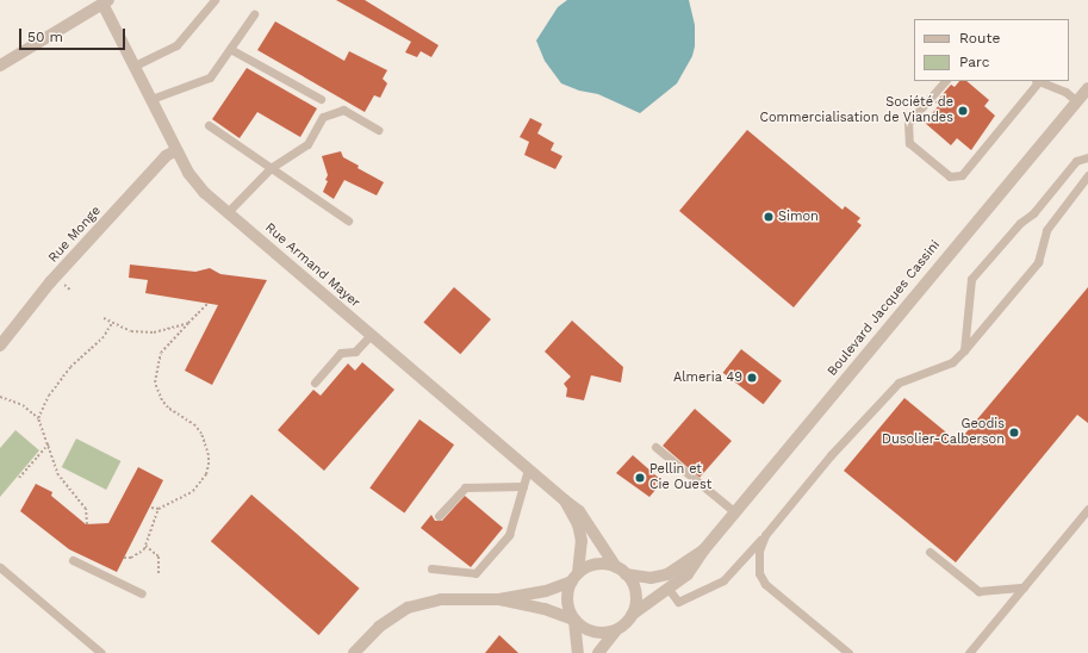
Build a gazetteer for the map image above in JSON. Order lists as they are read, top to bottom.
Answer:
{
  "streets": {
    "street": ["Rue Monge", "Rue Armand Mayer", "Boulevard Jacques Cassini"]
  },
  "crossings": [
    ["Rue Monge", "Rue Armand Mayer"],
    ["Rue Armand Mayer", "Boulevard Jacques Cassini"]
  ],
  "places": [
    "Société de Commercialisation de Viandes",
    "Simon",
    "Almeria 49",
    "Geodis Dusolier-Calberson",
    "Pellin et Cie Ouest"
  ],
  "legend": ["Route", "Parc"],
  "scale_bar": "50 m"
}
